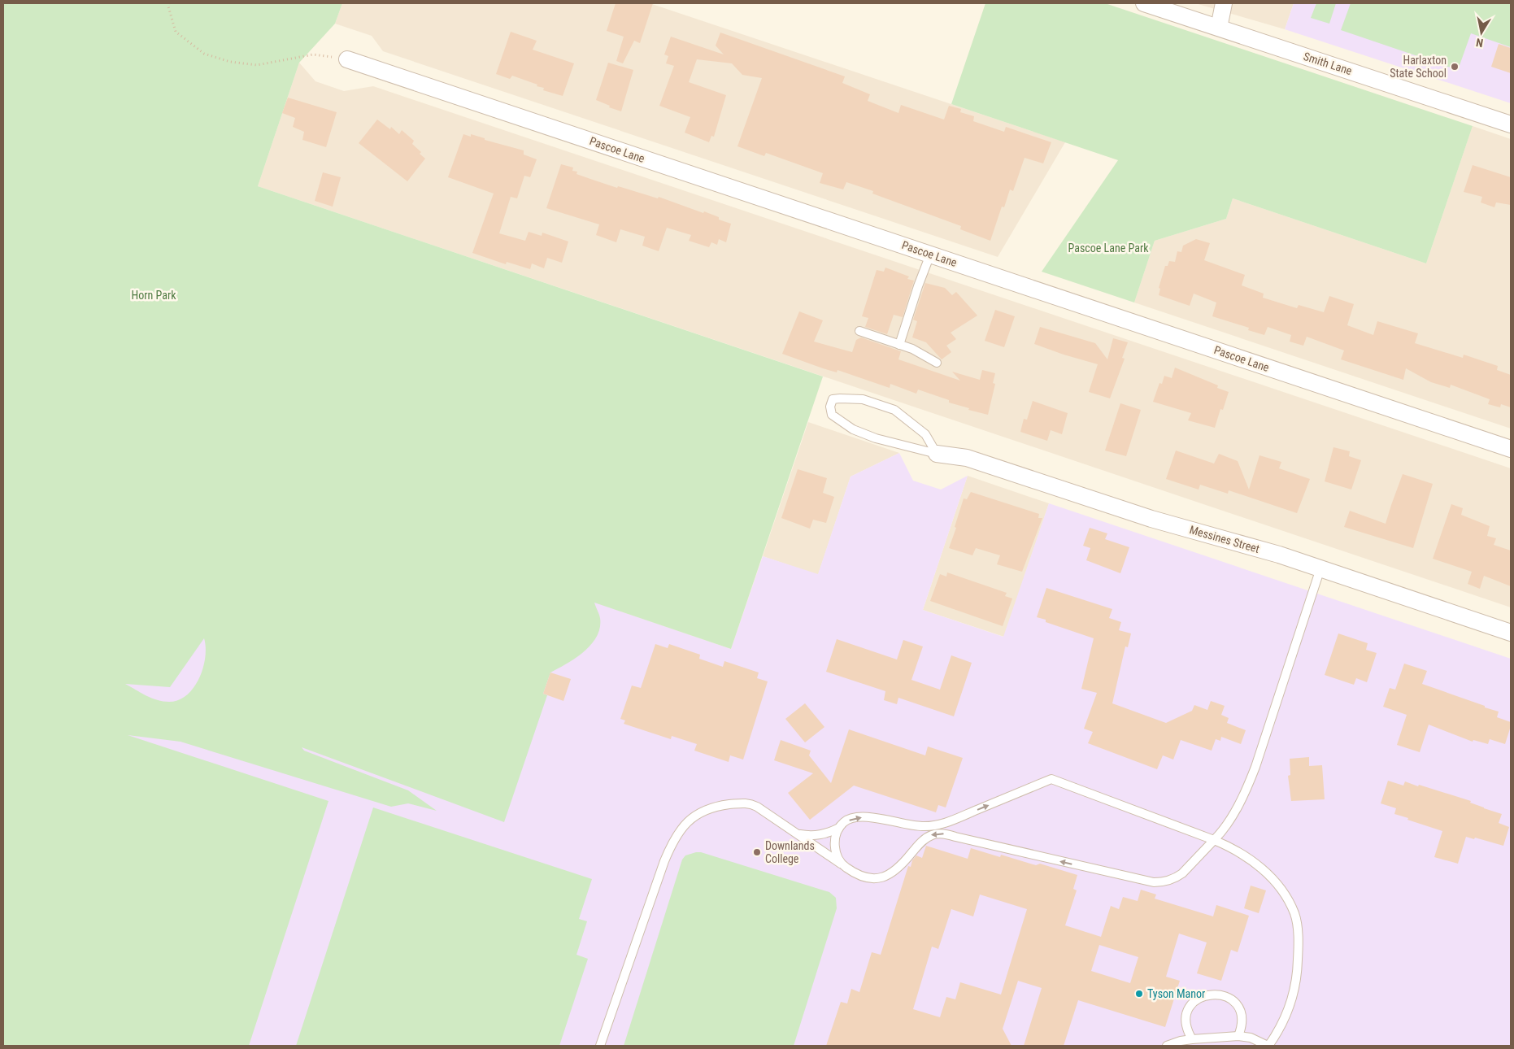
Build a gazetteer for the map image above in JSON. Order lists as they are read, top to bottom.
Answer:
{
  "streets": {
    "street": ["Smith Lane", "Pascoe Lane", "Messines Street"]
  },
  "parks": ["Pascoe Lane Park", "Horn Park"],
  "places": ["Harlaxton State School", "Downlands College", "Tyson Manor"],
  "north": "bottom"
}
